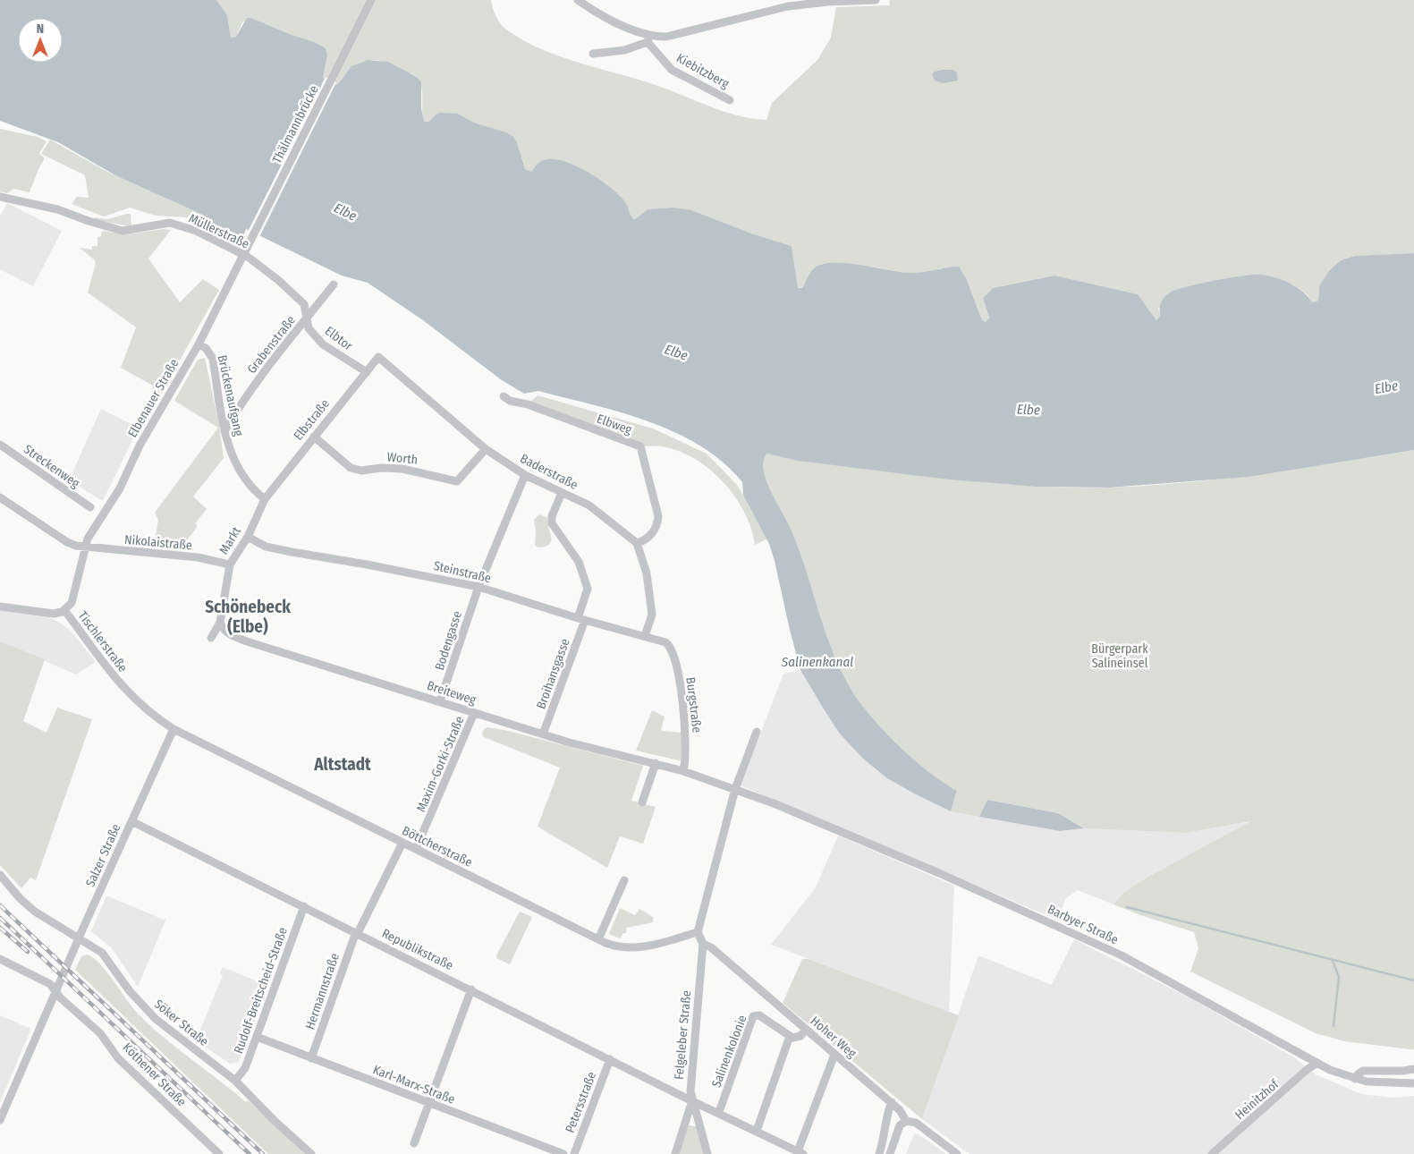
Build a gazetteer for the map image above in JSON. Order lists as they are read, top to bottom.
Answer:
{
  "streets": {
    "street": [
      "Kiebitzberg",
      "Thälmannbrücke",
      "Müllerstraße",
      "Elbtor",
      "Grabenstraße",
      "Brückenaufgang",
      "Elbenauer Straße",
      "Elbstraße",
      "Elbweg",
      "Worth",
      "Streckenweg",
      "Baderstraße",
      "Markt",
      "Nikolaistraße",
      "Steinstraße",
      "Bodengasse",
      "Tischlerstraße",
      "Broihansgasse",
      "Breiteweg",
      "Burgstraße",
      "Maxim-Gorki-Straße",
      "Böttcherstraße",
      "Salzer Straße",
      "Barbyer Straße",
      "Republikstraße",
      "Rudolf-Breitscheid-Straße",
      "Hermannstraße",
      "Söker Straße",
      "Felgeleber Straße",
      "Hoher Weg",
      "Salinenkolonie",
      "Köthener Straße",
      "Karl-Marx-Straße",
      "Heinitzhof",
      "Petersstraße"
    ]
  },
  "crossings": [
    ["Thälmannbrücke", "Elbenauer Straße"],
    ["Müllerstraße", "Elbtor"],
    ["Müllerstraße", "Grabenstraße"],
    ["Elbtor", "Grabenstraße"],
    ["Elbtor", "Elbstraße"],
    ["Grabenstraße", "Brückenaufgang"],
    ["Brückenaufgang", "Elbenauer Straße"],
    ["Brückenaufgang", "Elbstraße"],
    ["Brückenaufgang", "Markt"],
    ["Elbenauer Straße", "Nikolaistraße"],
    ["Elbenauer Straße", "Tischlerstraße"],
    ["Elbstraße", "Worth"],
    ["Elbstraße", "Baderstraße"],
    ["Elbstraße", "Markt"],
    ["Elbweg", "Baderstraße"],
    ["Worth", "Baderstraße"],
    ["Baderstraße", "Bodengasse"],
    ["Baderstraße", "Broihansgasse"],
    ["Markt", "Nikolaistraße"],
    ["Markt", "Steinstraße"],
    ["Markt", "Breiteweg"],
    ["Steinstraße", "Bodengasse"],
    ["Steinstraße", "Broihansgasse"],
    ["Steinstraße", "Burgstraße"],
    ["Bodengasse", "Breiteweg"],
    ["Tischlerstraße", "Böttcherstraße"],
    ["Tischlerstraße", "Salzer Straße"],
    ["Broihansgasse", "Breiteweg"],
    ["Breiteweg", "Burgstraße"],
    ["Breiteweg", "Maxim-Gorki-Straße"],
    ["Breiteweg", "Barbyer Straße"],
    ["Burgstraße", "Barbyer Straße"],
    ["Maxim-Gorki-Straße", "Böttcherstraße"],
    ["Böttcherstraße", "Salzer Straße"],
    ["Böttcherstraße", "Hermannstraße"],
    ["Salzer Straße", "Republikstraße"],
    ["Salzer Straße", "Söker Straße"],
    ["Salzer Straße", "Köthener Straße"],
    ["Barbyer Straße", "Heinitzhof"],
    ["Republikstraße", "Rudolf-Breitscheid-Straße"],
    ["Republikstraße", "Hermannstraße"],
    ["Republikstraße", "Felgeleber Straße"],
    ["Republikstraße", "Petersstraße"],
    ["Rudolf-Breitscheid-Straße", "Söker Straße"],
    ["Rudolf-Breitscheid-Straße", "Karl-Marx-Straße"],
    ["Hermannstraße", "Karl-Marx-Straße"],
    ["Felgeleber Straße", "Hoher Weg"]
  ],
  "districts": ["Schönebeck (Elbe)", "Altstadt"],
  "water": ["Elbe", "Salinenkanal"],
  "parks": ["Bürgerpark Salineinsel"],
  "north": "top"
}
